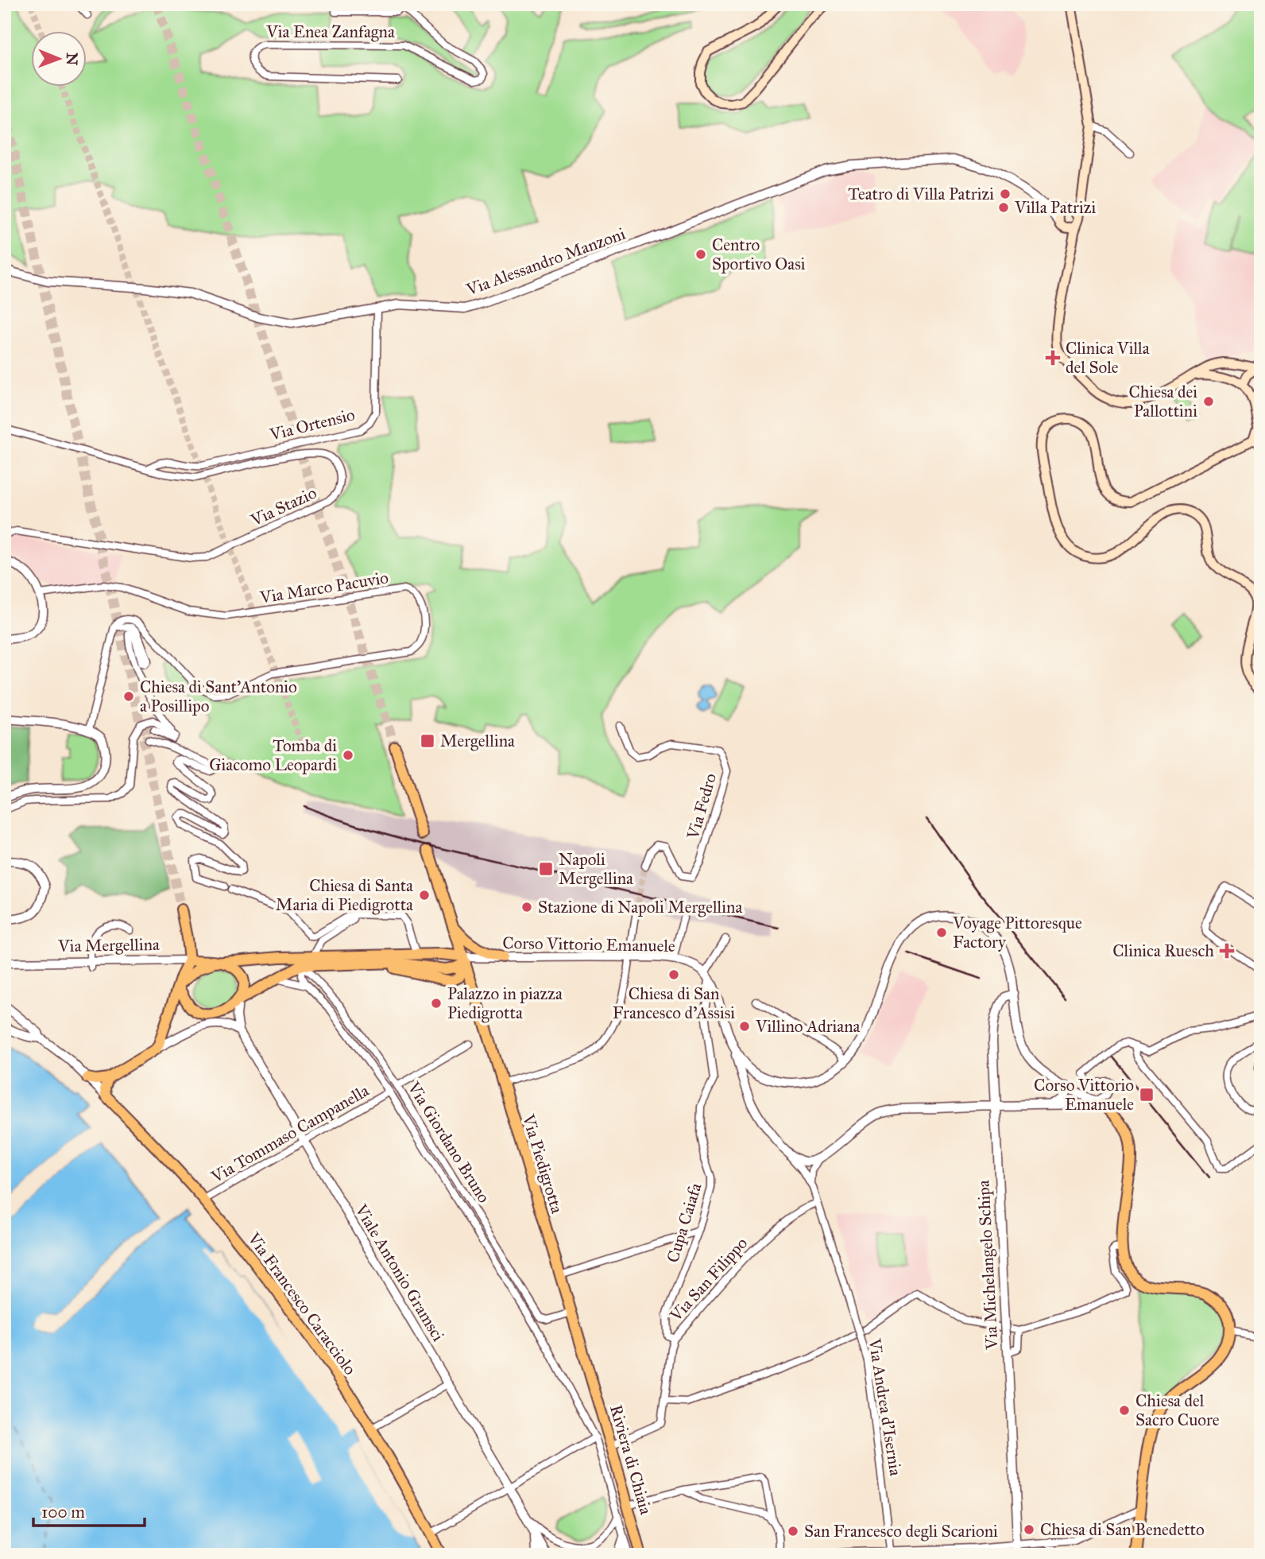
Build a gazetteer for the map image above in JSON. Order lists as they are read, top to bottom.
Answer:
{
  "streets": {
    "main road": [
      "Via Mergellina",
      "Via Piedigrotta",
      "Via Francesco Caracciolo",
      "Riviera di Chiaia"
    ],
    "street": [
      "Via Enea Zanfagna",
      "Via Alessandro Manzoni",
      "Via Ortensio",
      "Via Stazio",
      "Via Marco Pacuvio",
      "Via Fedro",
      "Corso Vittorio Emanuele",
      "Via Tommaso Campanella",
      "Via Giordano Bruno",
      "Cupa Caiafa",
      "Via Michelangelo Schipa",
      "Viale Antonio Gramsci",
      "Via San Filippo",
      "Via Andrea d'Isernia"
    ]
  },
  "crossings": [
    ["Via Alessandro Manzoni", "Via Ortensio"],
    ["Via Ortensio", "Via Stazio"],
    ["Corso Vittorio Emanuele", "Via Piedigrotta"],
    ["Corso Vittorio Emanuele", "Cupa Caiafa"],
    ["Via Tommaso Campanella", "Viale Antonio Gramsci"],
    ["Via Tommaso Campanella", "Via Francesco Caracciolo"],
    ["Via Giordano Bruno", "Via Piedigrotta"],
    ["Via Piedigrotta", "Riviera di Chiaia"],
    ["Cupa Caiafa", "Via San Filippo"],
    ["Via San Filippo", "Via Andrea d'Isernia"],
    ["Via San Filippo", "Riviera di Chiaia"]
  ],
  "places": {
    "other": [
      "Teatro di Villa Patrizi",
      "Villa Patrizi",
      "Centro Sportivo Oasi",
      "Chiesa dei Pallottini",
      "Chiesa di Sant'Antonio a Posillipo",
      "Tomba di Giacomo Leopardi",
      "Chiesa di Santa Maria di Piedigrotta",
      "Stazione di Napoli Mergellina",
      "Voyage Pittoresque Factory",
      "Chiesa di San Francesco d'Assisi",
      "Palazzo in piazza Piedigrotta",
      "Villino Adriana",
      "Chiesa del Sacro Cuore",
      "Chiesa di San Benedetto",
      "San Francesco degli Scarioni"
    ],
    "health": ["Clinica Villa del Sole", "Clinica Ruesch"],
    "transit": ["Mergellina", "Napoli Mergellina", "Corso Vittorio Emanuele"]
  },
  "scale_bar": "100 m",
  "north": "right"
}
